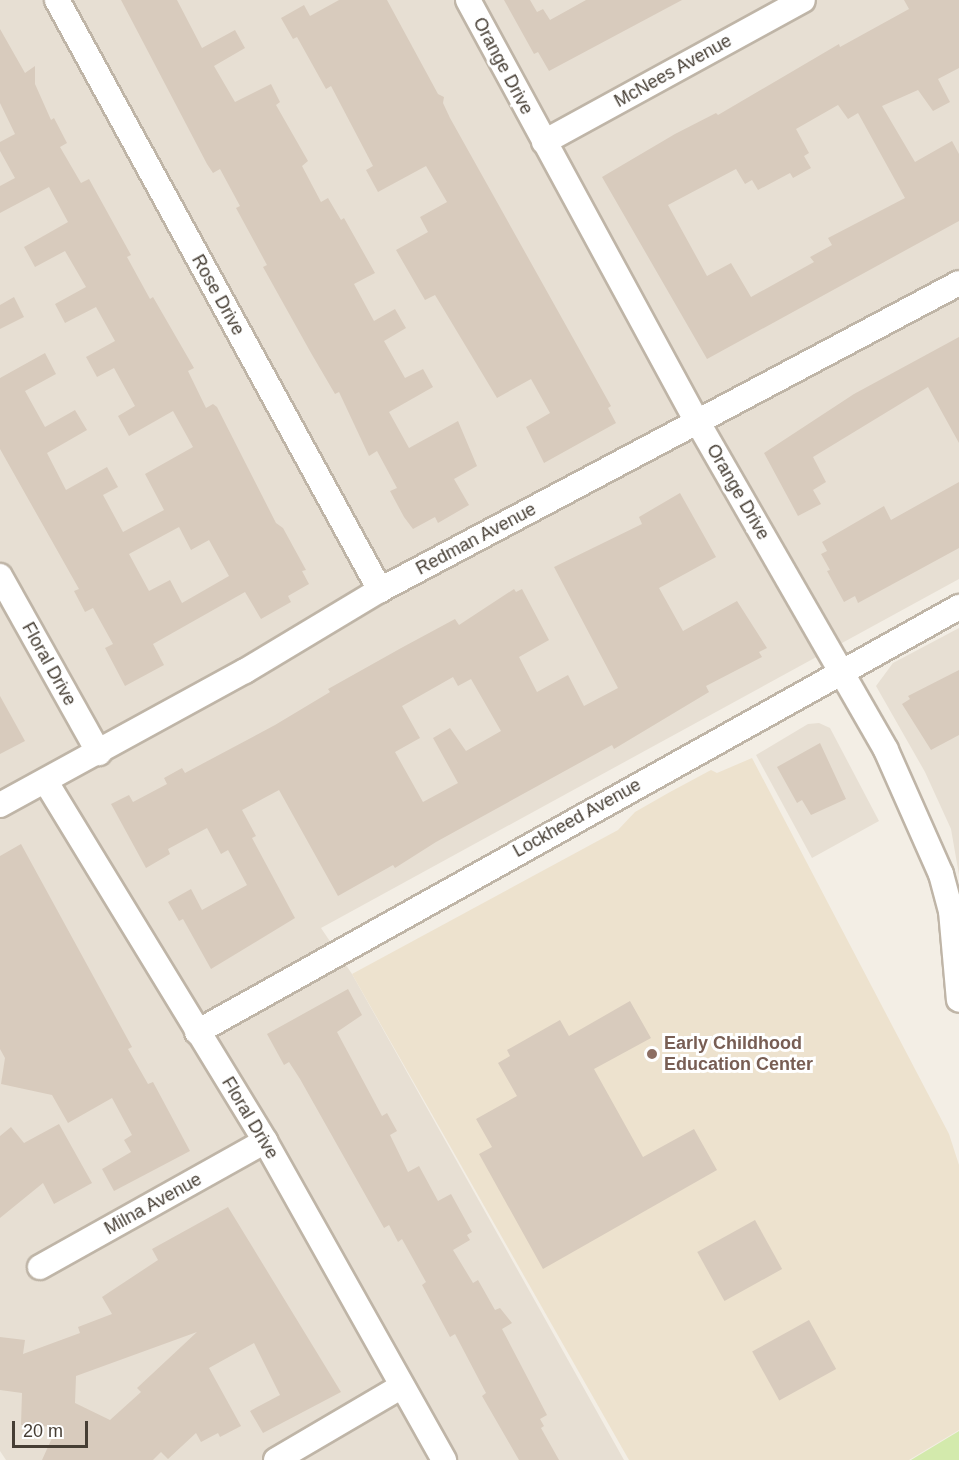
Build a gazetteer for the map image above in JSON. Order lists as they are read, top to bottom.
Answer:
{
  "streets": {
    "street": [
      "Orange Drive",
      "McNees Avenue",
      "Rose Drive",
      "Redman Avenue",
      "Floral Drive",
      "Lockheed Avenue",
      "Milna Avenue"
    ]
  },
  "crossings": [
    ["Orange Drive", "McNees Avenue"],
    ["Orange Drive", "Redman Avenue"],
    ["Orange Drive", "Lockheed Avenue"],
    ["Rose Drive", "Redman Avenue"],
    ["Redman Avenue", "Floral Drive"],
    ["Floral Drive", "Lockheed Avenue"],
    ["Floral Drive", "Milna Avenue"]
  ],
  "places": ["Early Childhood Education Center"],
  "scale_bar": "20 m"
}
